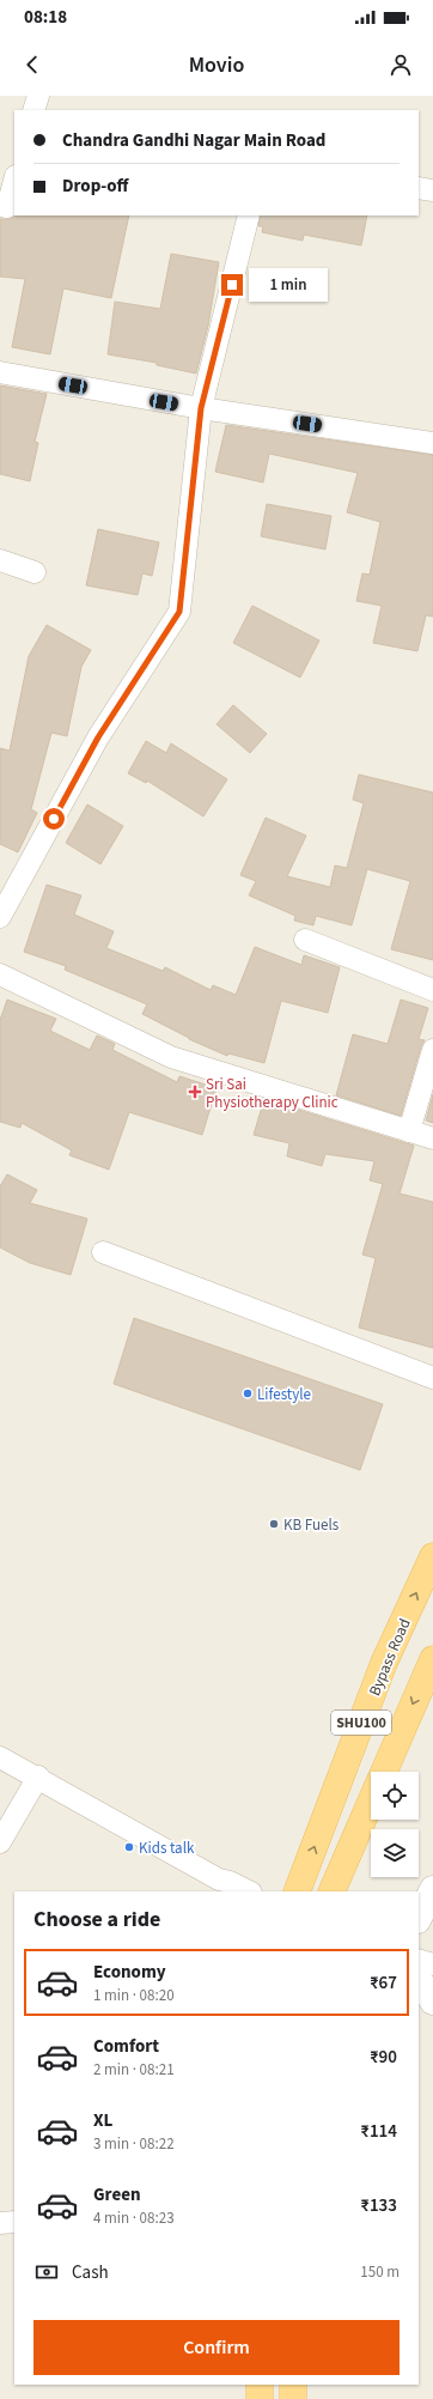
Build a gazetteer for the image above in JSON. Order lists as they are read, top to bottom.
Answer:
{
  "streets": {
    "main road": ["Bypass Road", "SHU100"]
  },
  "places": {
    "health": ["Sri Sai Physiotherapy Clinic"],
    "other": ["Lifestyle", "KB Fuels", "Kids talk"]
  },
  "page": {
    "status": "08:18",
    "header": "Movio",
    "banner": ["Chandra Gandhi Nagar Main Road", "Drop-off"],
    "bubble": "1 min",
    "heading": "Choose a ride",
    "list": [
      {
        "name": "Economy",
        "note": "1 min · 08:20",
        "value": "₹67"
      },
      {
        "name": "Comfort",
        "note": "2 min · 08:21",
        "value": "₹90"
      },
      {
        "name": "XL",
        "note": "3 min · 08:22",
        "value": "₹114"
      },
      {
        "name": "Green",
        "note": "4 min · 08:23",
        "value": "₹133"
      }
    ],
    "pay": ["Cash", "150 m"],
    "buttons": "Confirm"
  }
}
